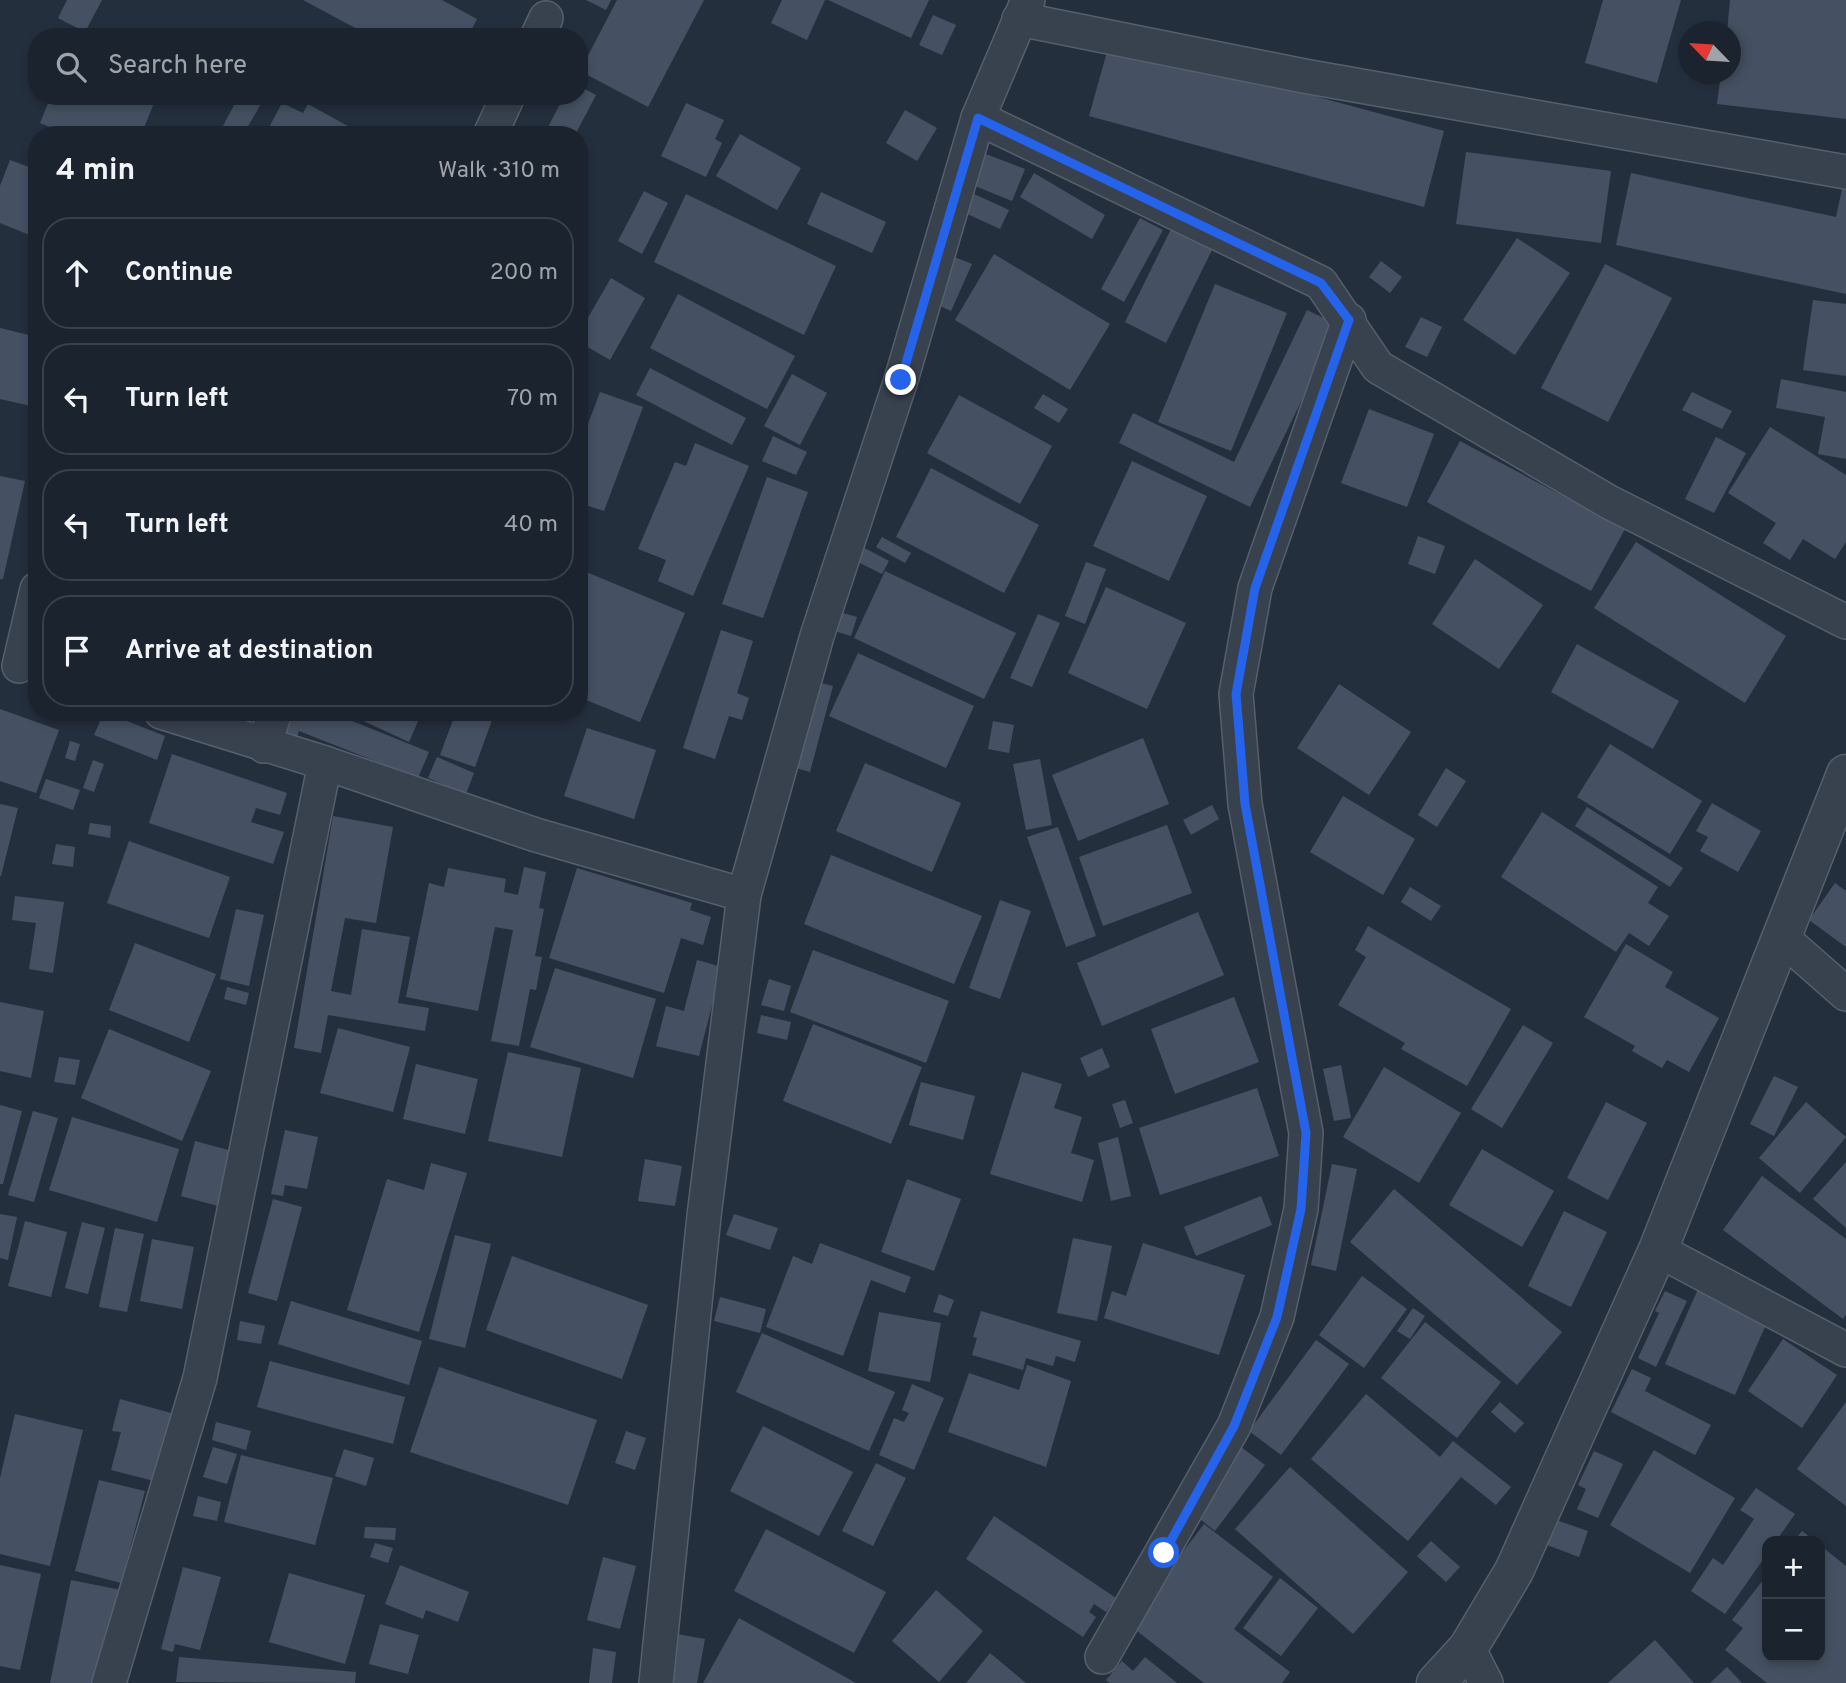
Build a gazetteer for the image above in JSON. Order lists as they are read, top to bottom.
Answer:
{
  "north": "top left",
  "page": {
    "search": "Search here",
    "heading": ["4 min", "Walk · 310 m"],
    "list": [
      ["Continue", "200 m"],
      ["Turn left", "70 m"],
      ["Turn left", "40 m"],
      "Arrive at destination"
    ],
    "map_buttons": ["+", "−"]
  }
}
